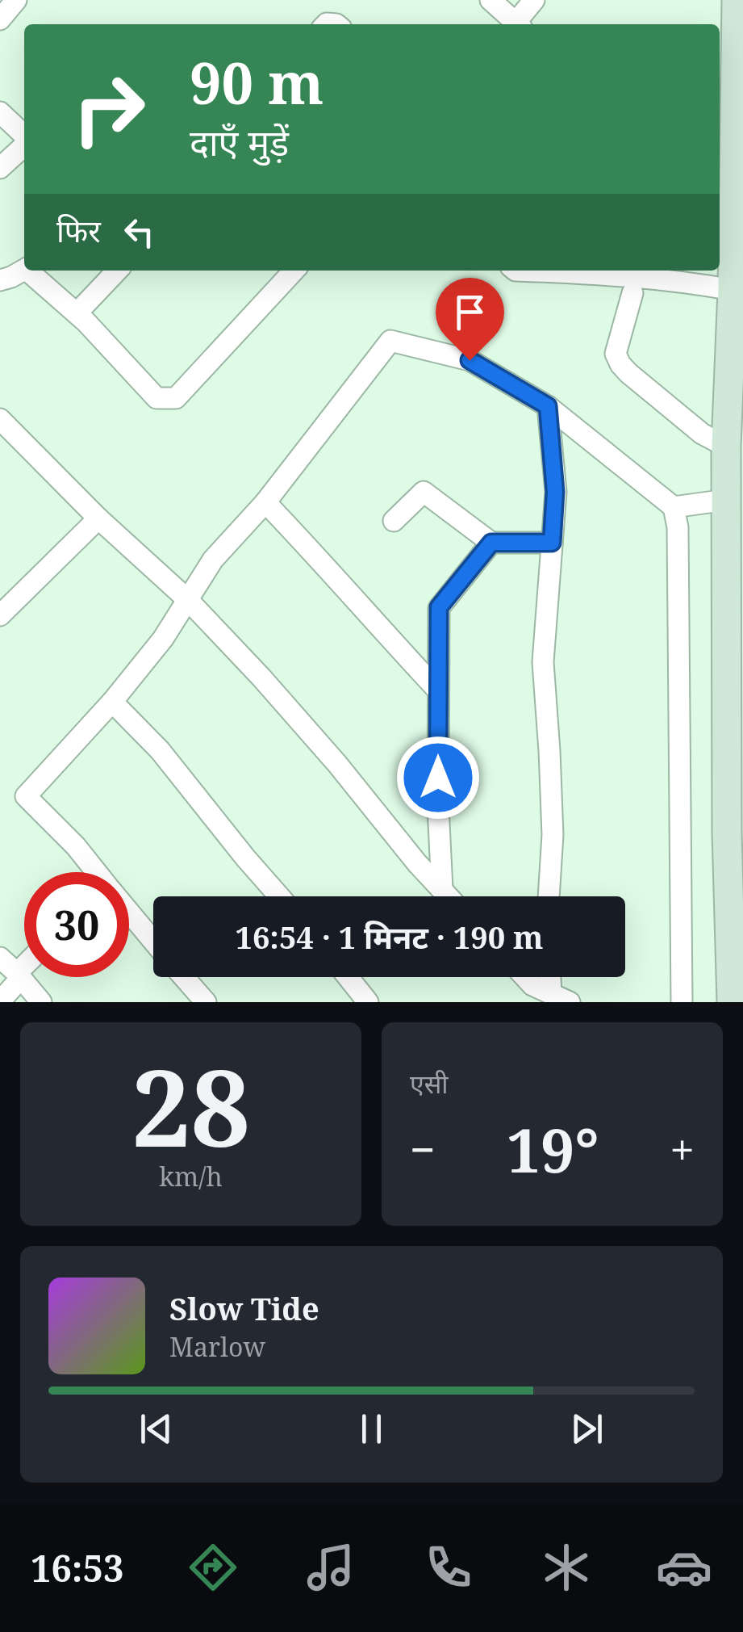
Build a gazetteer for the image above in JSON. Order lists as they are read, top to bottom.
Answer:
{
  "page": {
    "turn": ["90 m", "दाएँ मुड़ें"],
    "then": "फिर",
    "limit": "30",
    "trip": "16:54 · 1 मिनट · 190 m",
    "tile": [
      ["28", "km/h"],
      "एसी"
    ],
    "heat": ["−", "19°", "+"],
    "song": ["Slow Tide", "Marlow"],
    "tabs": "16:53"
  }
}
